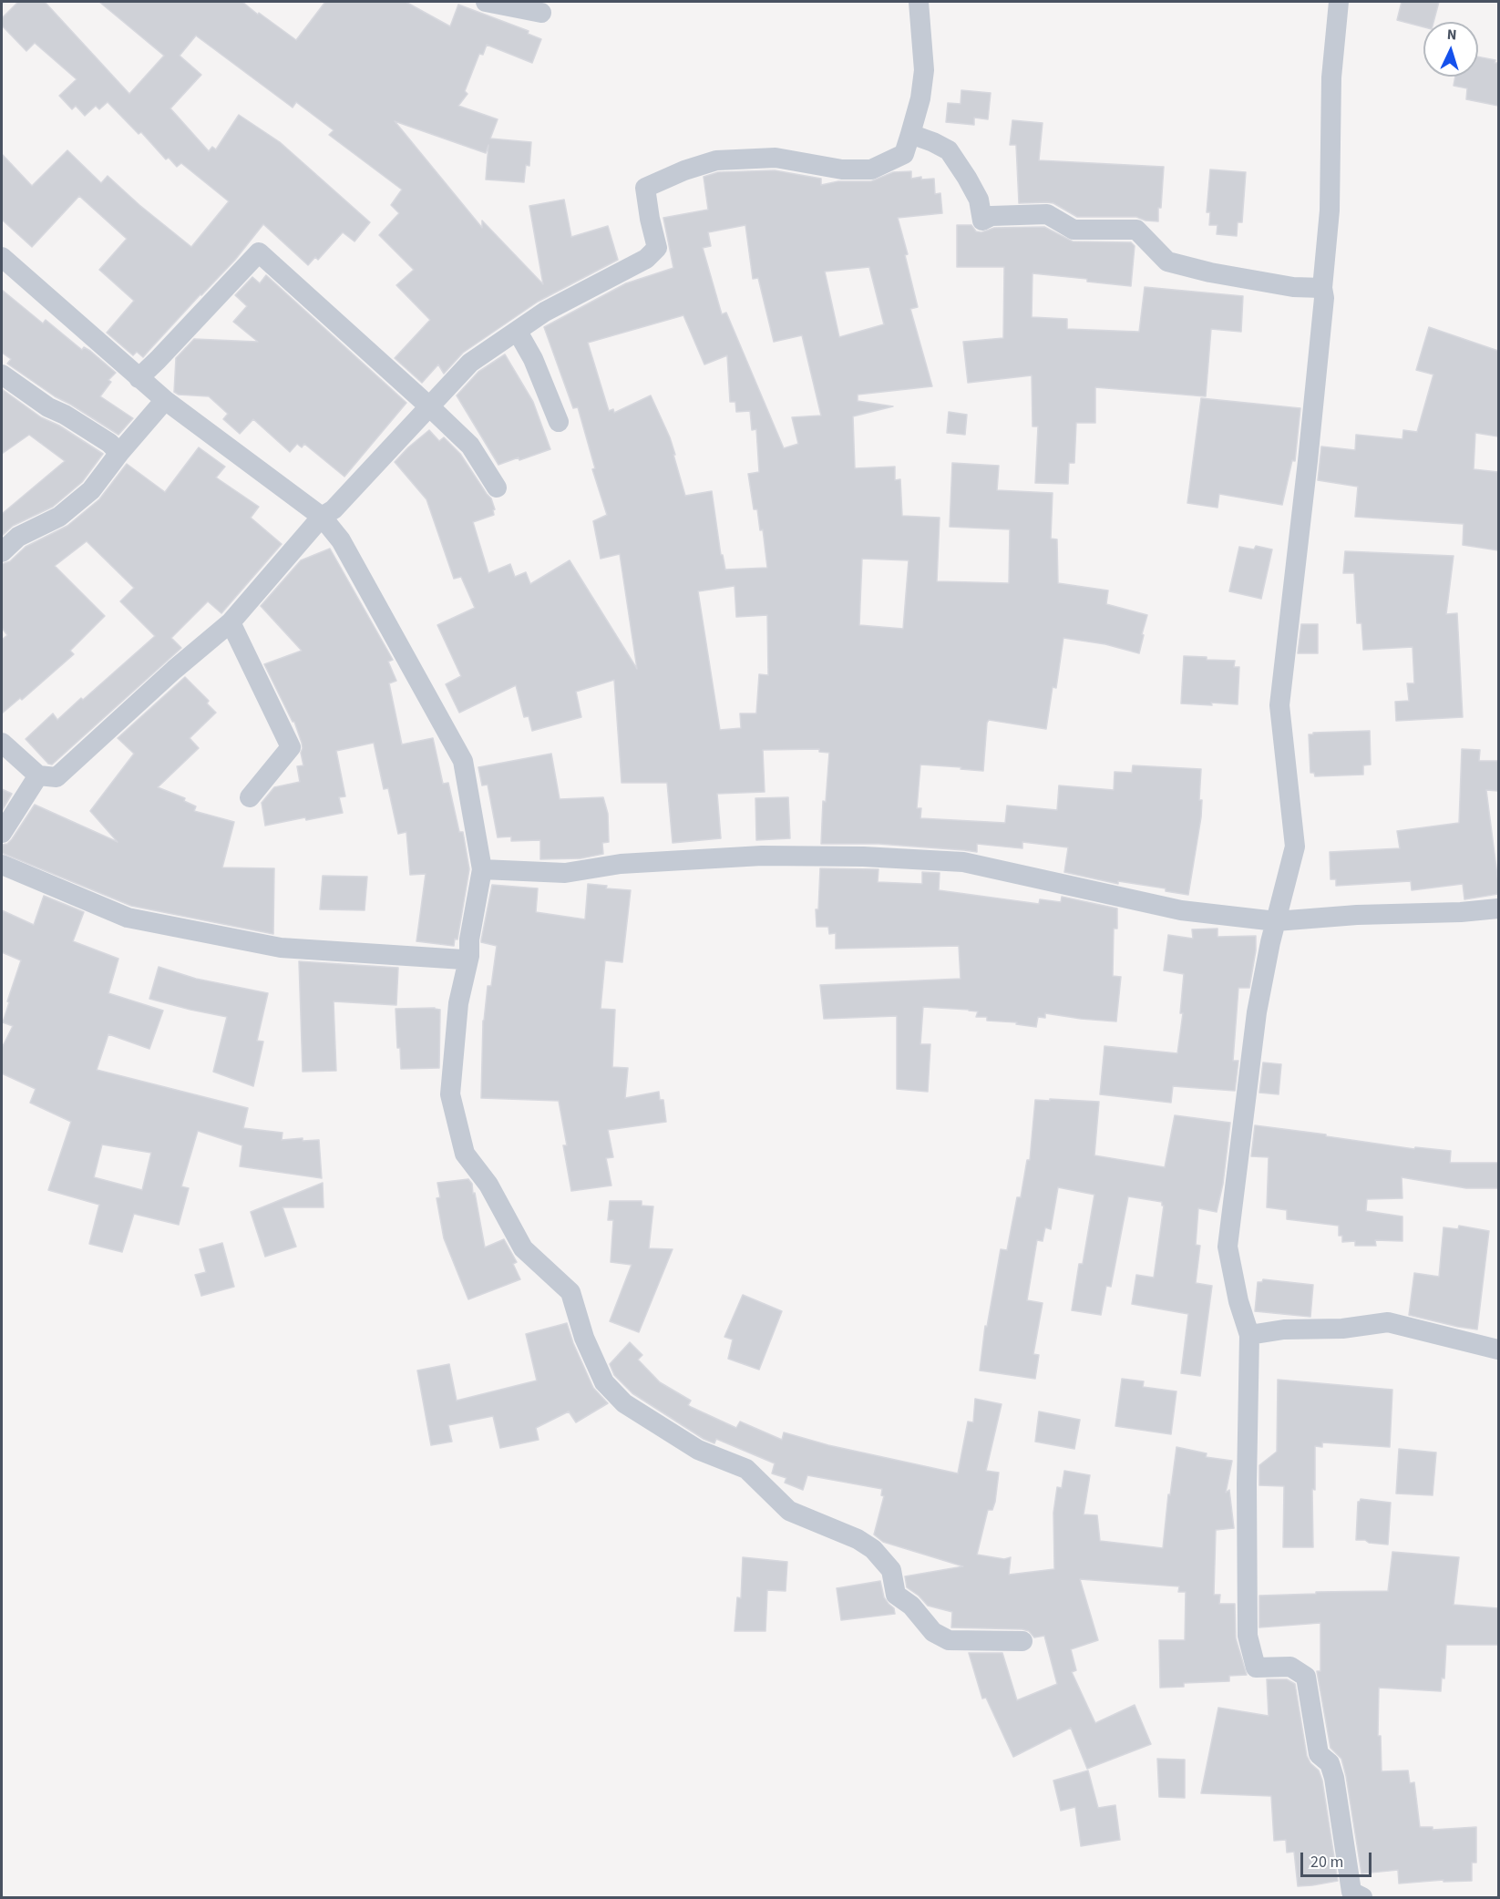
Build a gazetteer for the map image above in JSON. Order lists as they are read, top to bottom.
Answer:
{
  "scale_bar": "20 m",
  "north": "top"
}
